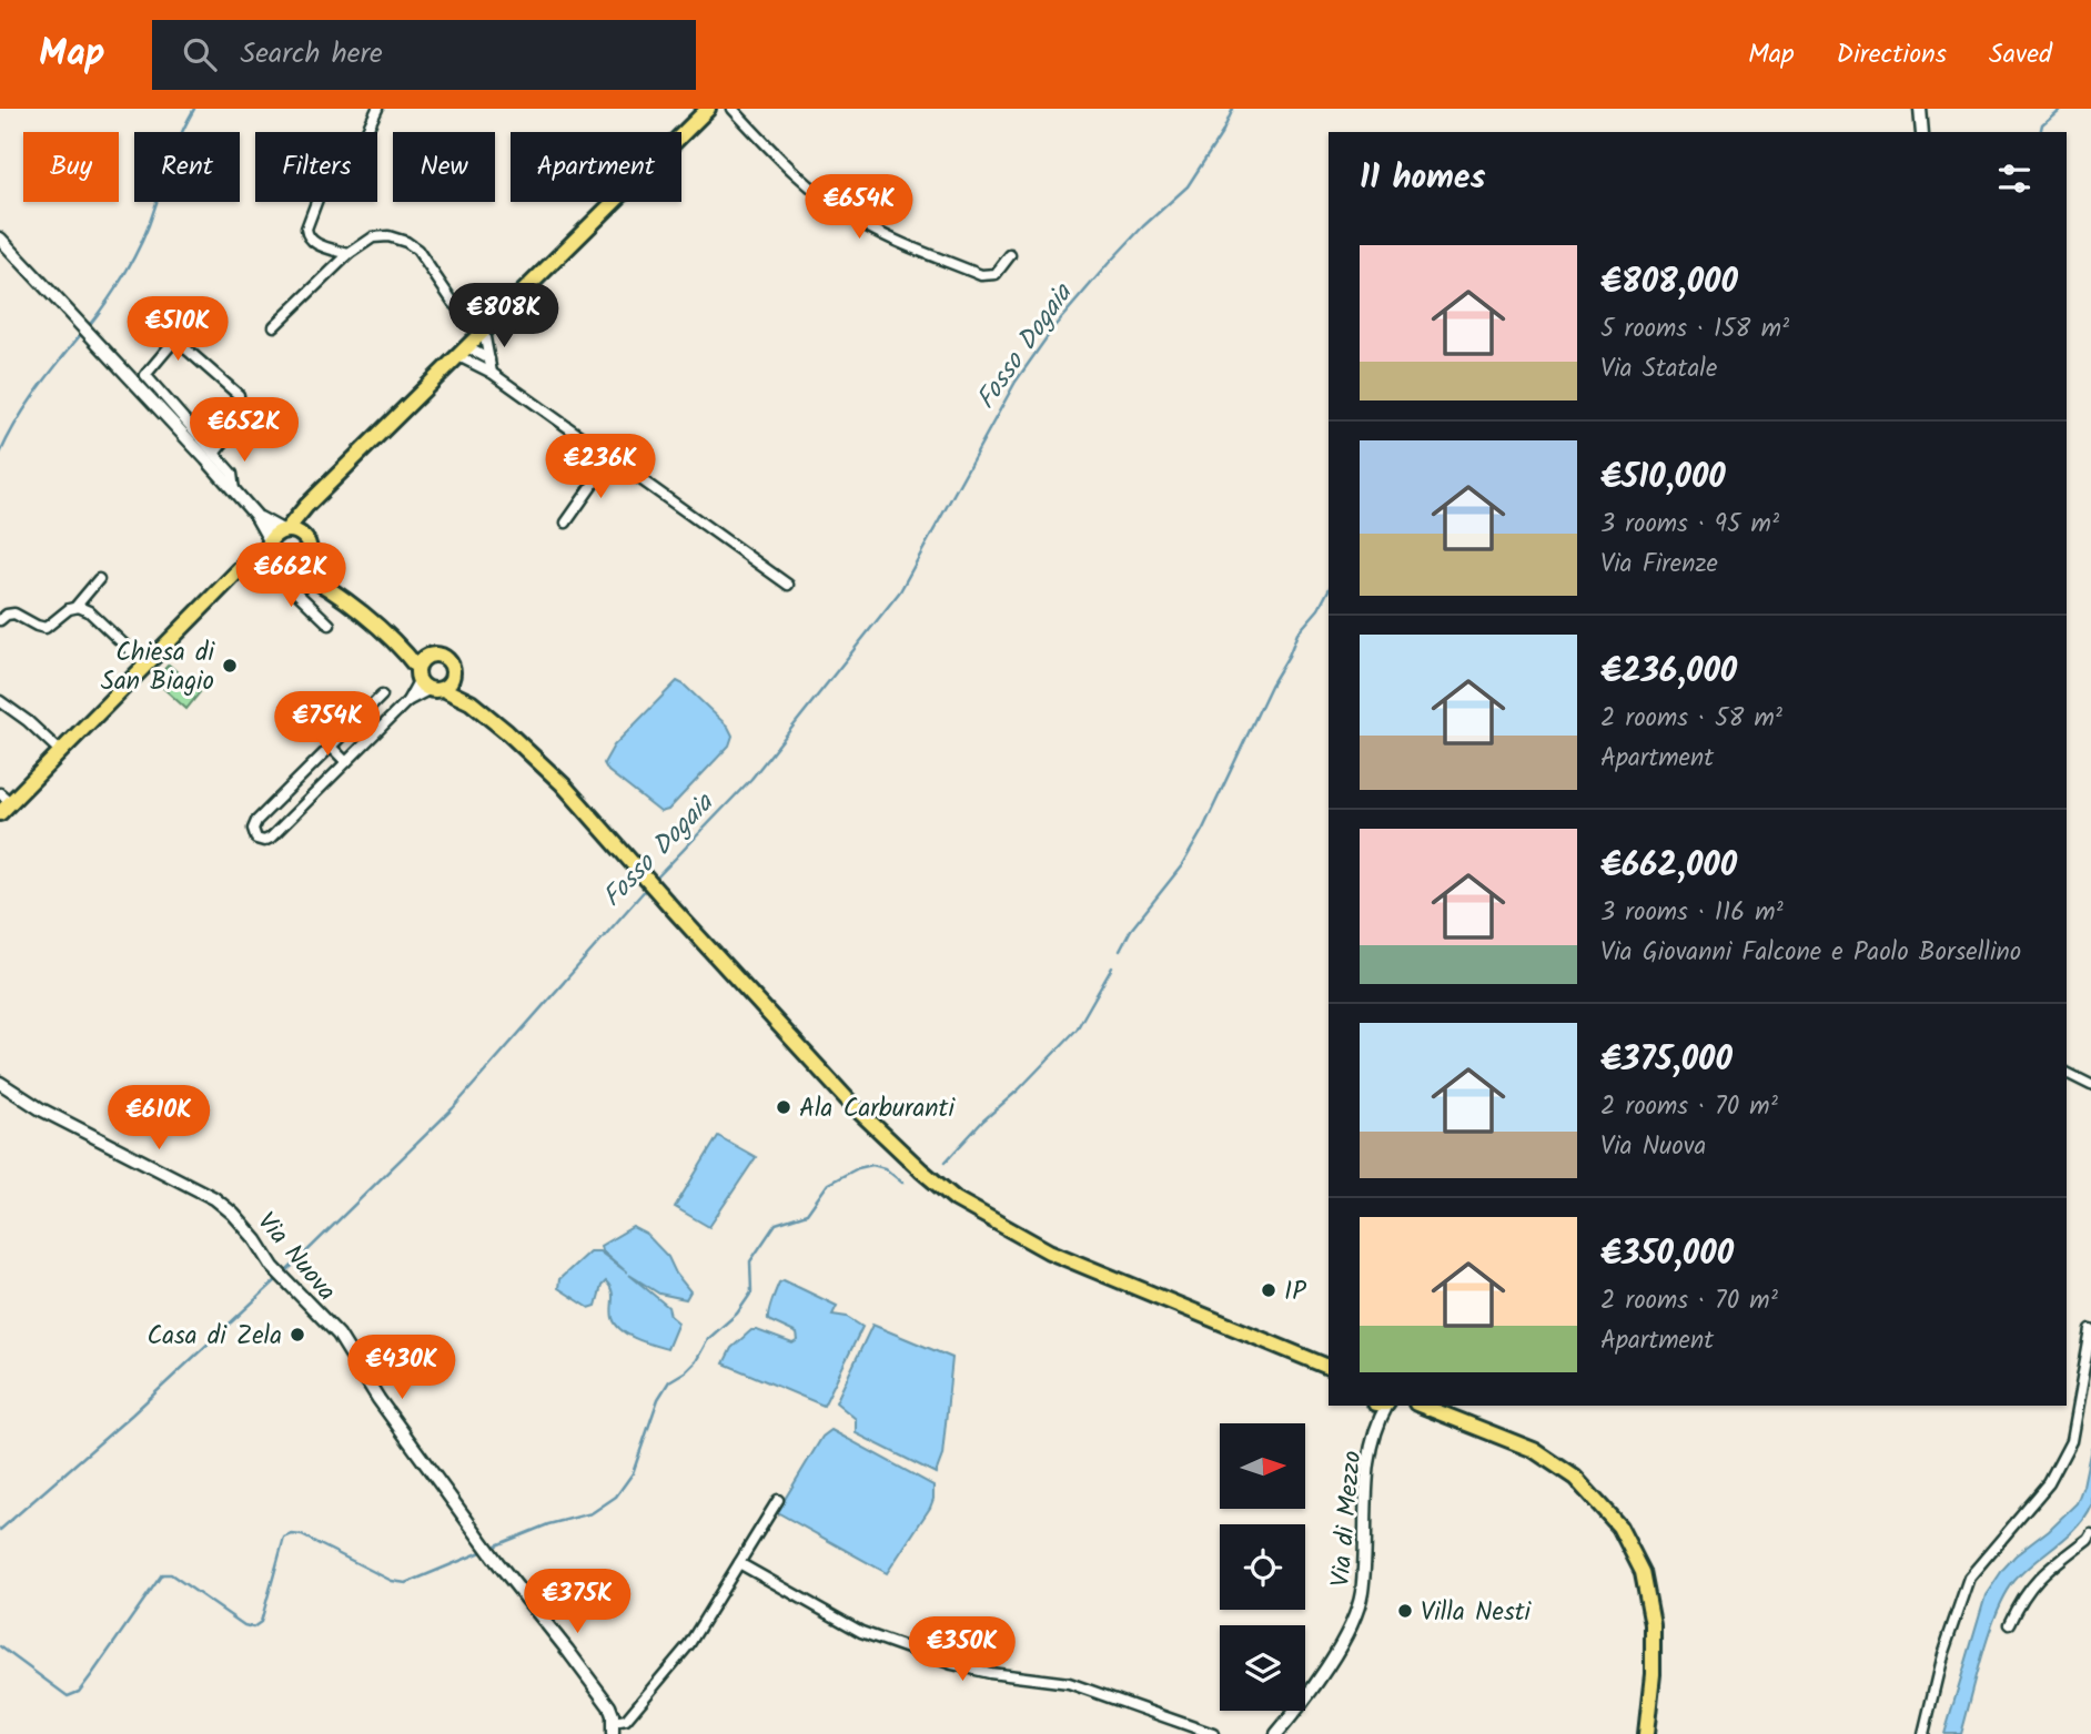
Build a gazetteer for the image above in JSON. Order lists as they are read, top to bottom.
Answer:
{
  "streets": {
    "street": ["Via Nuova", "Via di Mezzo"]
  },
  "water": ["Fosso Dogaia"],
  "places": [
    "Chiesa di San Biagio",
    "Ala Carburanti",
    "IP",
    "Casa di Zela",
    "Villa Nesti"
  ],
  "north": "right",
  "page": {
    "header": "Map",
    "search": "Search here",
    "nav": ["Map", "Directions", "Saved"],
    "chip": [
      "Buy",
      "Rent",
      "Filters",
      "New",
      "Apartment"
    ],
    "heading": "11 homes",
    "price": [
      "€654K",
      "€808K",
      "€510K",
      "€652K",
      "€236K",
      "€662K",
      "€754K",
      "€610K",
      "€430K",
      "€375K",
      "€350K"
    ],
    "list": [
      {
        "name": "€808,000",
        "note": "5 rooms · 158 m² · Via Statale"
      },
      {
        "name": "€510,000",
        "note": "3 rooms · 95 m² · Via Firenze"
      },
      {
        "name": "€236,000",
        "note": "2 rooms · 58 m² · Apartment"
      },
      {
        "name": "€662,000",
        "note": "3 rooms · 116 m² · Via Giovanni Falcone e Paolo Borsellino"
      },
      {
        "name": "€375,000",
        "note": "2 rooms · 70 m² · Via Nuova"
      },
      {
        "name": "€350,000",
        "note": "2 rooms · 70 m² · Apartment"
      }
    ]
  }
}
